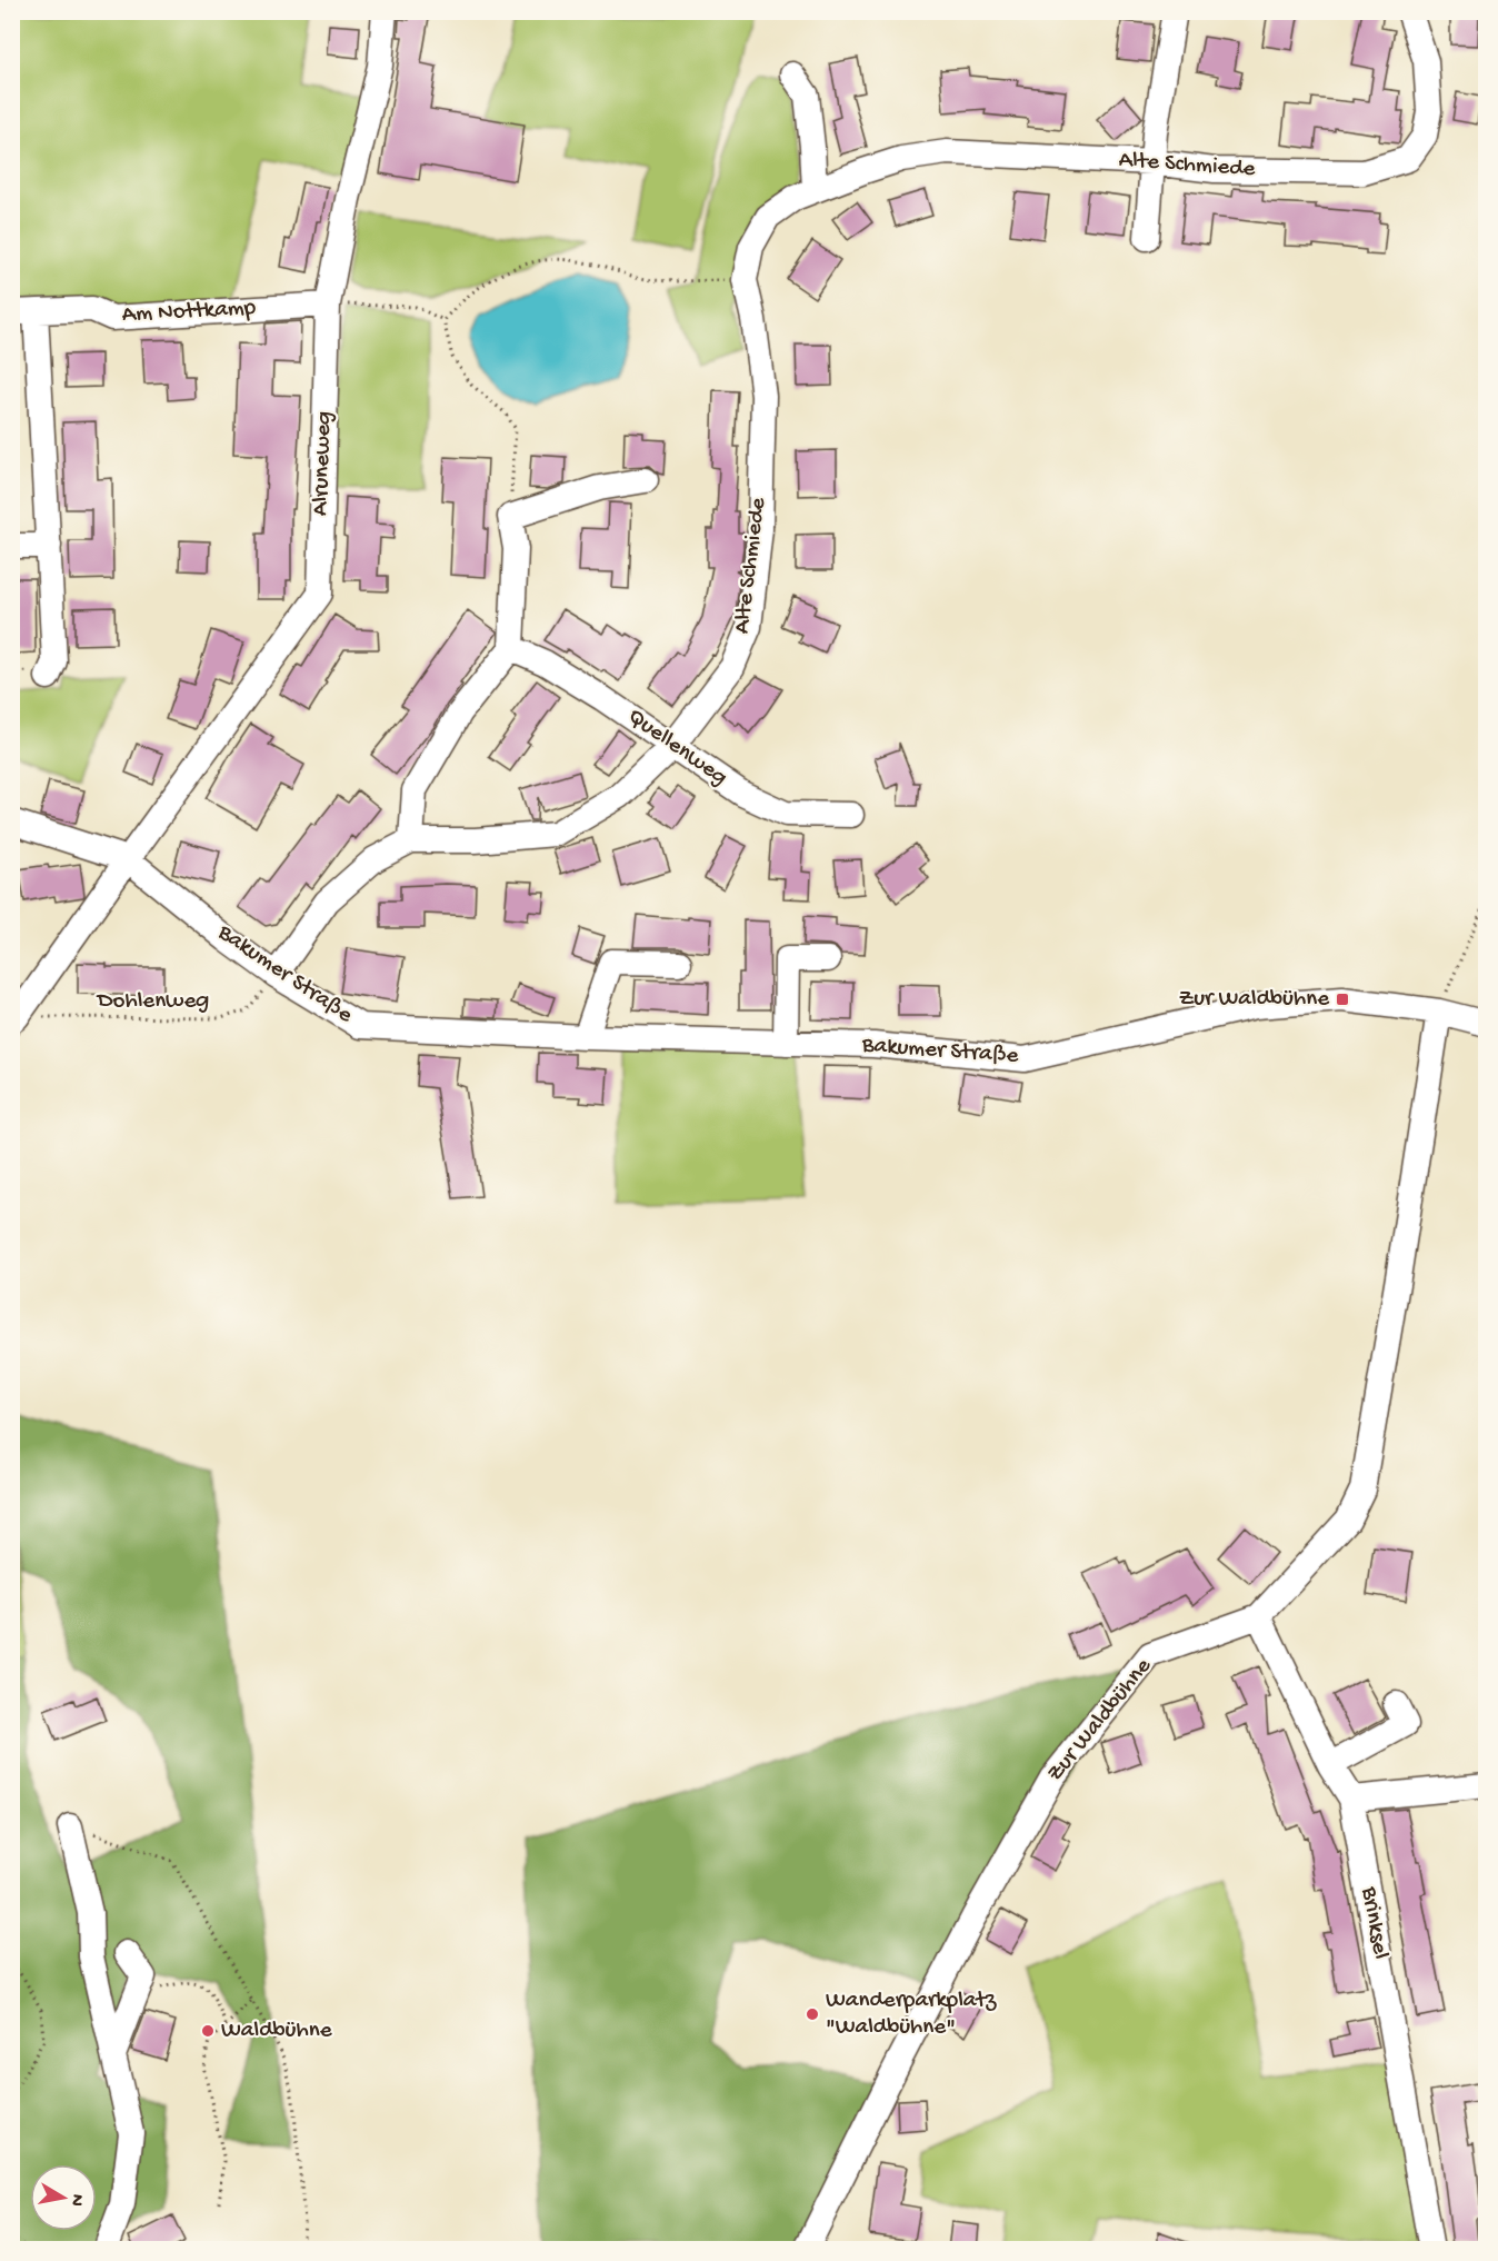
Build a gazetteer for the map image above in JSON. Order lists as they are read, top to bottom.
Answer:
{
  "streets": {
    "street": [
      "Alte Schmiede",
      "Am Nottkamp",
      "Alruneweg",
      "Quellenweg",
      "Bakumer Straße",
      "Zur Waldbühne",
      "Brinksel"
    ],
    "path": ["Dohlenweg"]
  },
  "crossings": [
    ["Alte Schmiede", "Quellenweg"],
    ["Alte Schmiede", "Bakumer Straße"],
    ["Alte Schmiede", "Dohlenweg"],
    ["Am Nottkamp", "Alruneweg"],
    ["Alruneweg", "Bakumer Straße"],
    ["Alruneweg", "Dohlenweg"],
    ["Bakumer Straße", "Dohlenweg"],
    ["Bakumer Straße", "Zur Waldbühne"],
    ["Zur Waldbühne", "Brinksel"]
  ],
  "places": {
    "transit": ["Zur Waldbühne"],
    "other": ["Wanderparkplatz \"Waldbühne\"", "Waldbühne"]
  },
  "north": "right"
}
